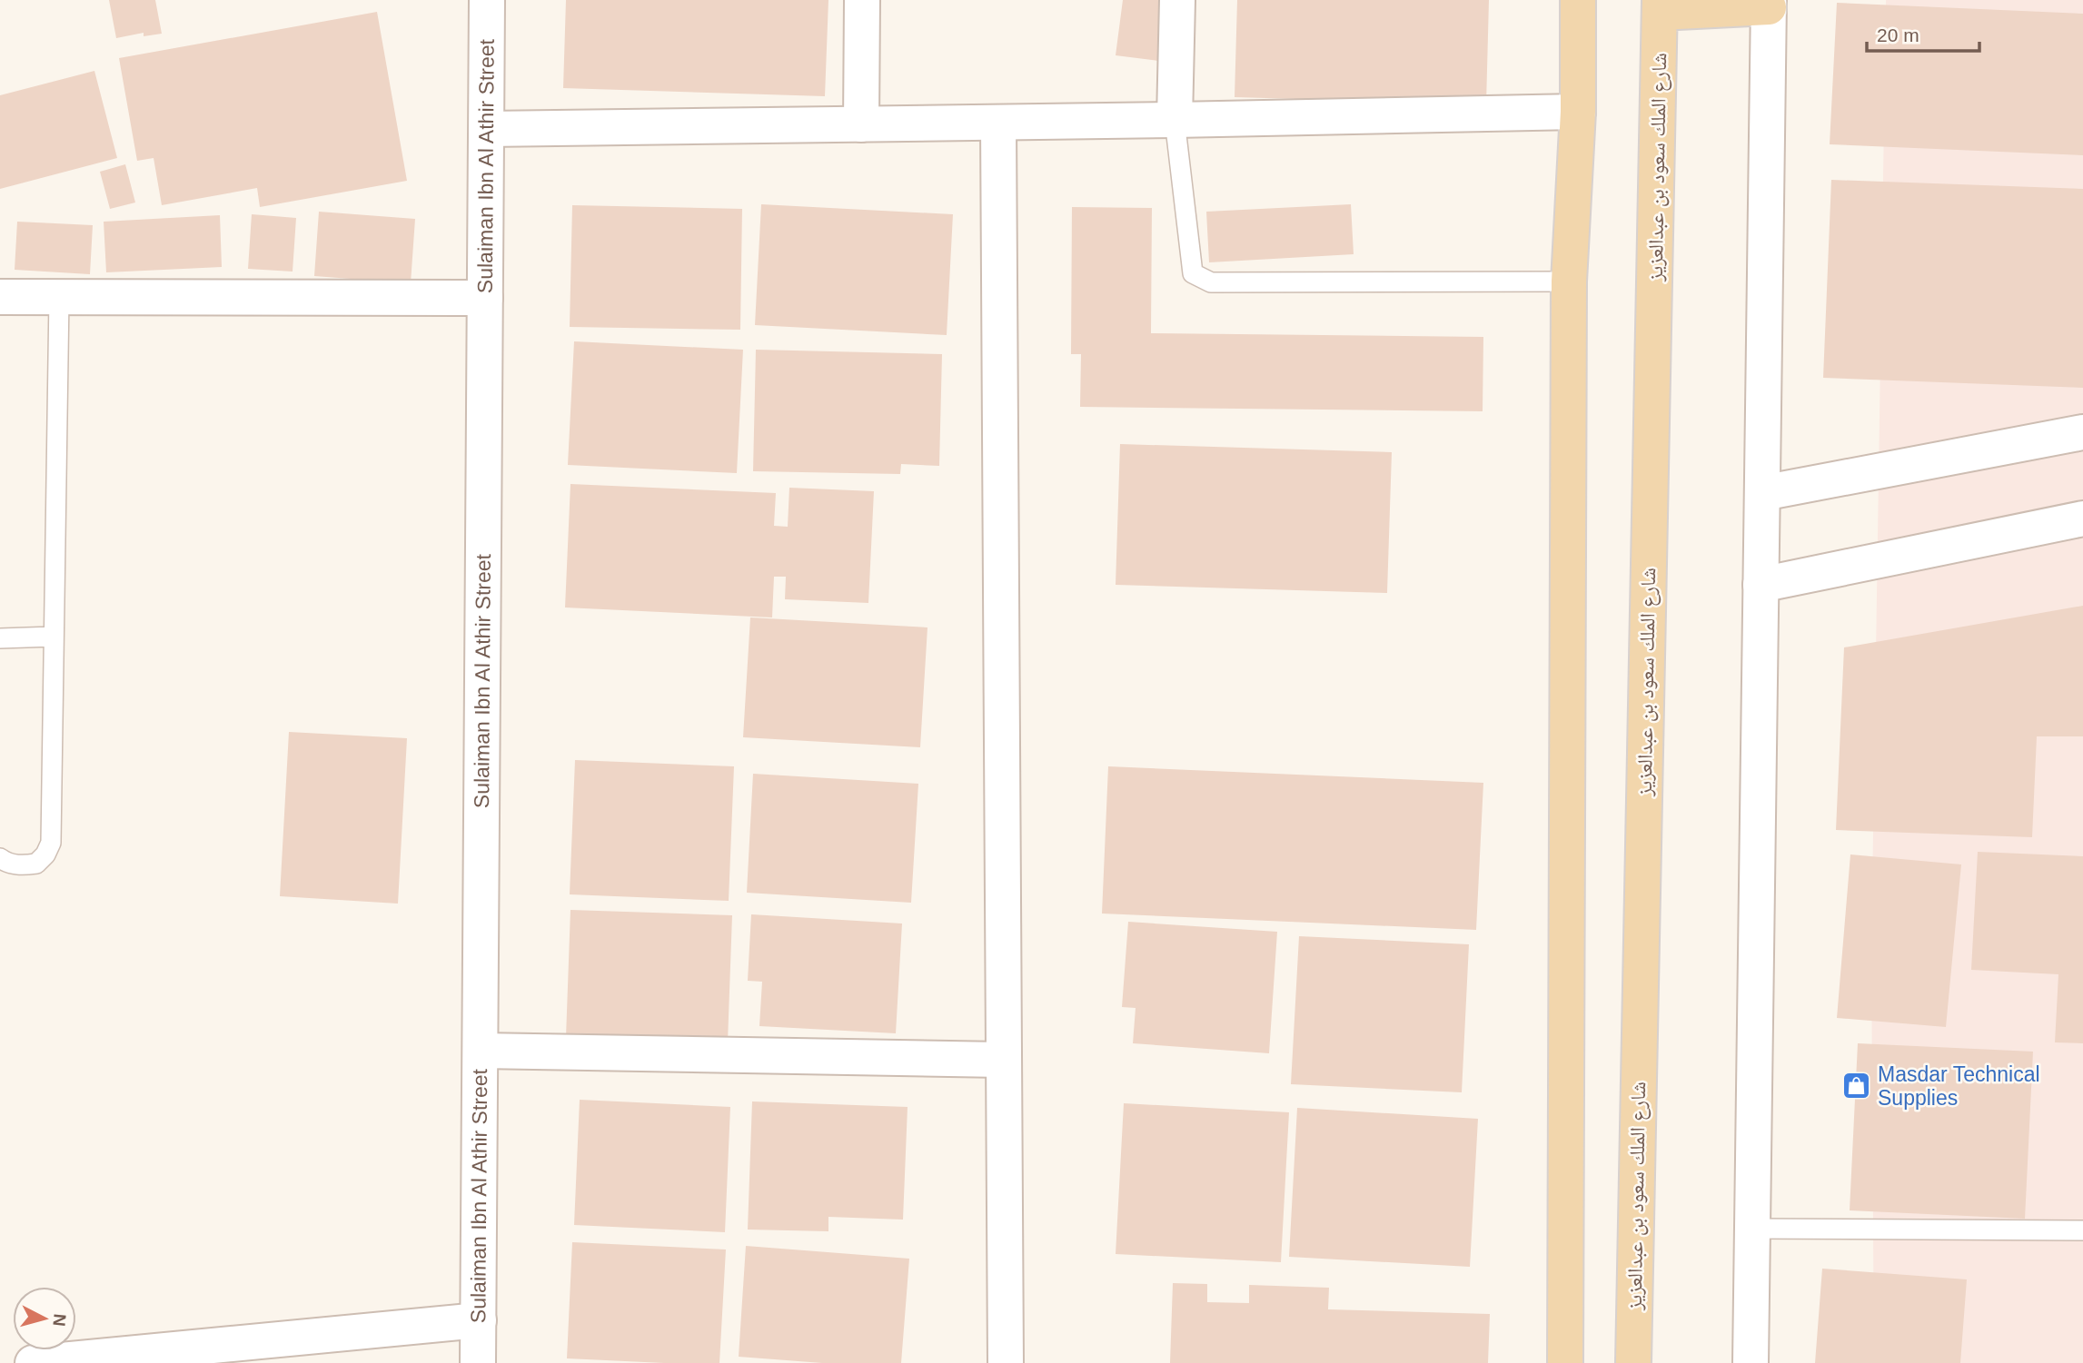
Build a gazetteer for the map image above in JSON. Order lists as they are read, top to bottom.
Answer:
{
  "streets": {
    "main road": ["شارع الملك سعود بن عبدالعزيز"],
    "street": ["Sulaiman Ibn Al Athir Street"]
  },
  "places": {
    "shop": ["Masdar Technical Supplies"]
  },
  "scale_bar": "20 m",
  "north": "right"
}
